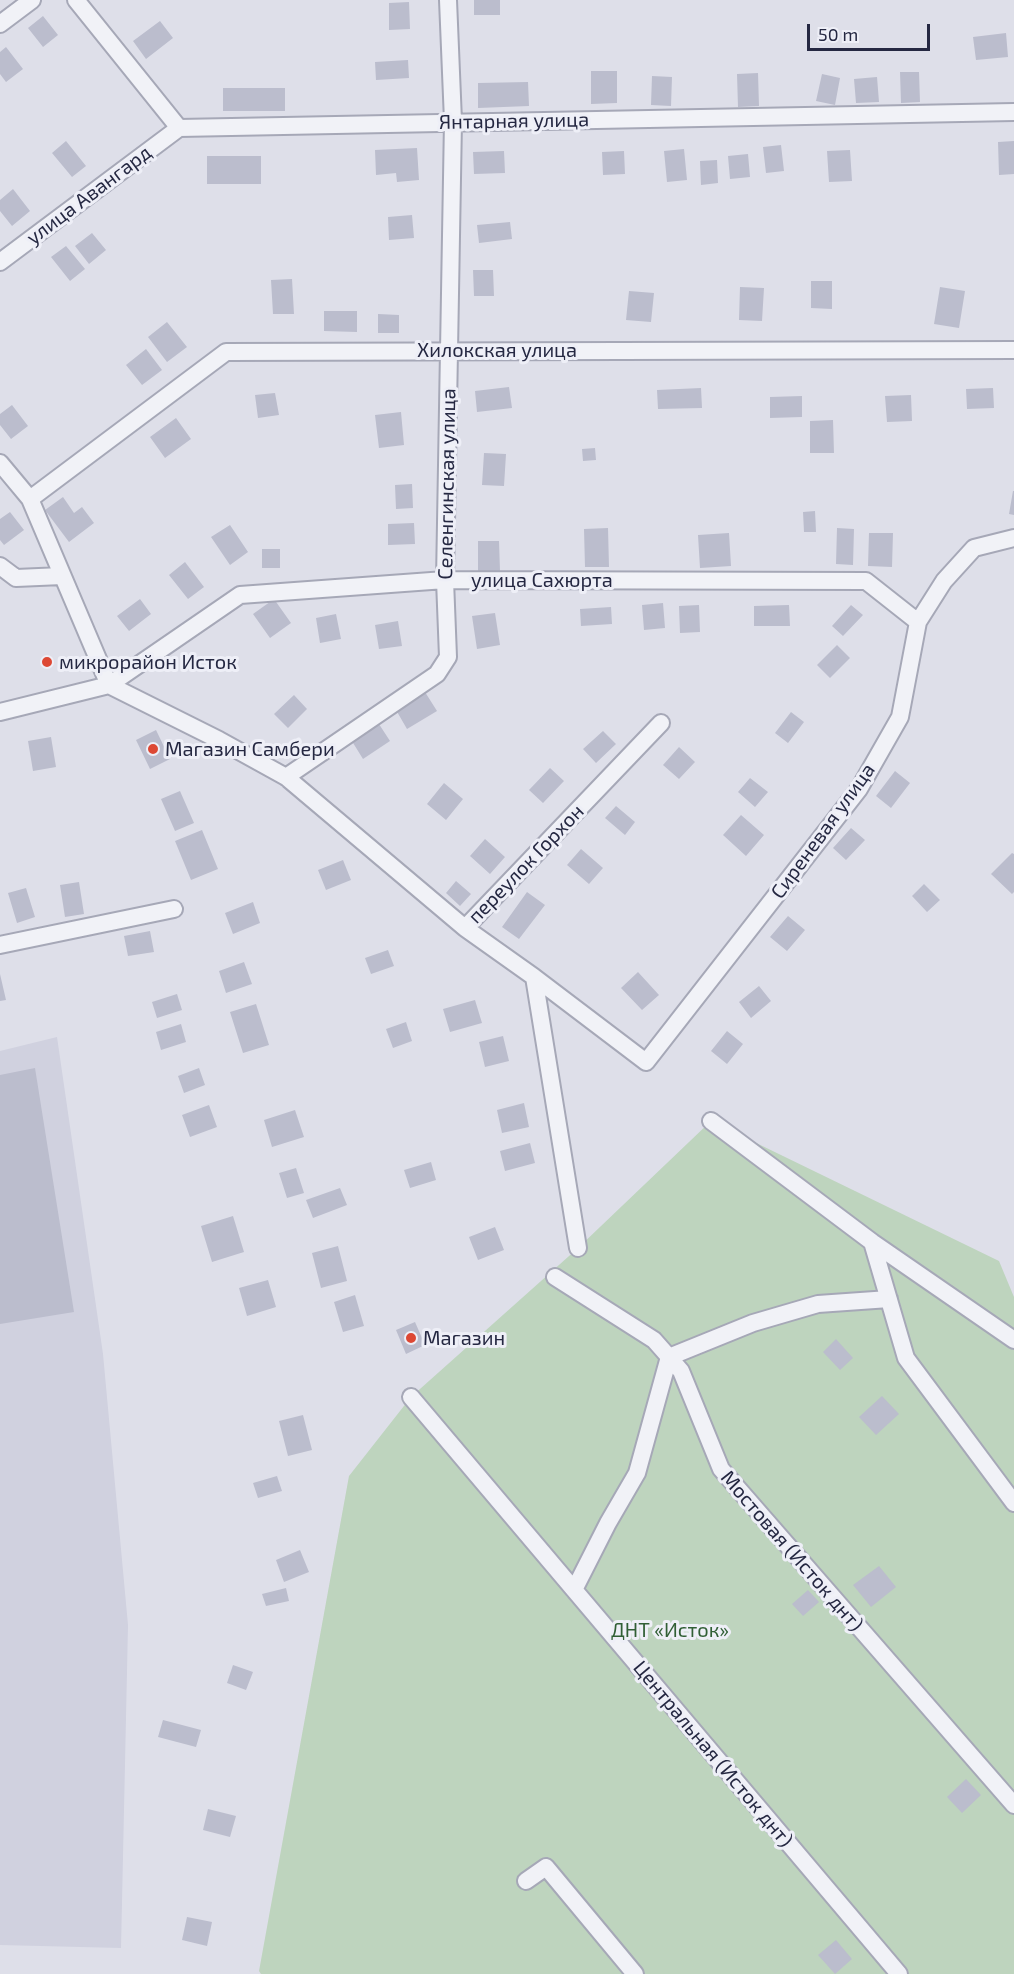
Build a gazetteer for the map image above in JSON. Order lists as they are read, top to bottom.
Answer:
{
  "streets": {
    "street": [
      "Янтарная улица",
      "улица Авангард",
      "Хилокская улица",
      "Селенгинская улица",
      "улица Сахюрта",
      "Сиреневая улица",
      "переулок Горхон",
      "Мостовая (Исток днт)",
      "Центральная (Исток днт)"
    ]
  },
  "crossings": [
    ["Янтарная улица", "улица Авангард"],
    ["Янтарная улица", "Селенгинская улица"],
    ["Хилокская улица", "Селенгинская улица"],
    ["Селенгинская улица", "улица Сахюрта"],
    ["улица Сахюрта", "Сиреневая улица"],
    ["Сиреневая улица", "переулок Горхон"]
  ],
  "parks": ["ДНТ «Исток»"],
  "places": ["микрорайон Исток", "Магазин Самбери", "Магазин"],
  "scale_bar": "50 m"
}
